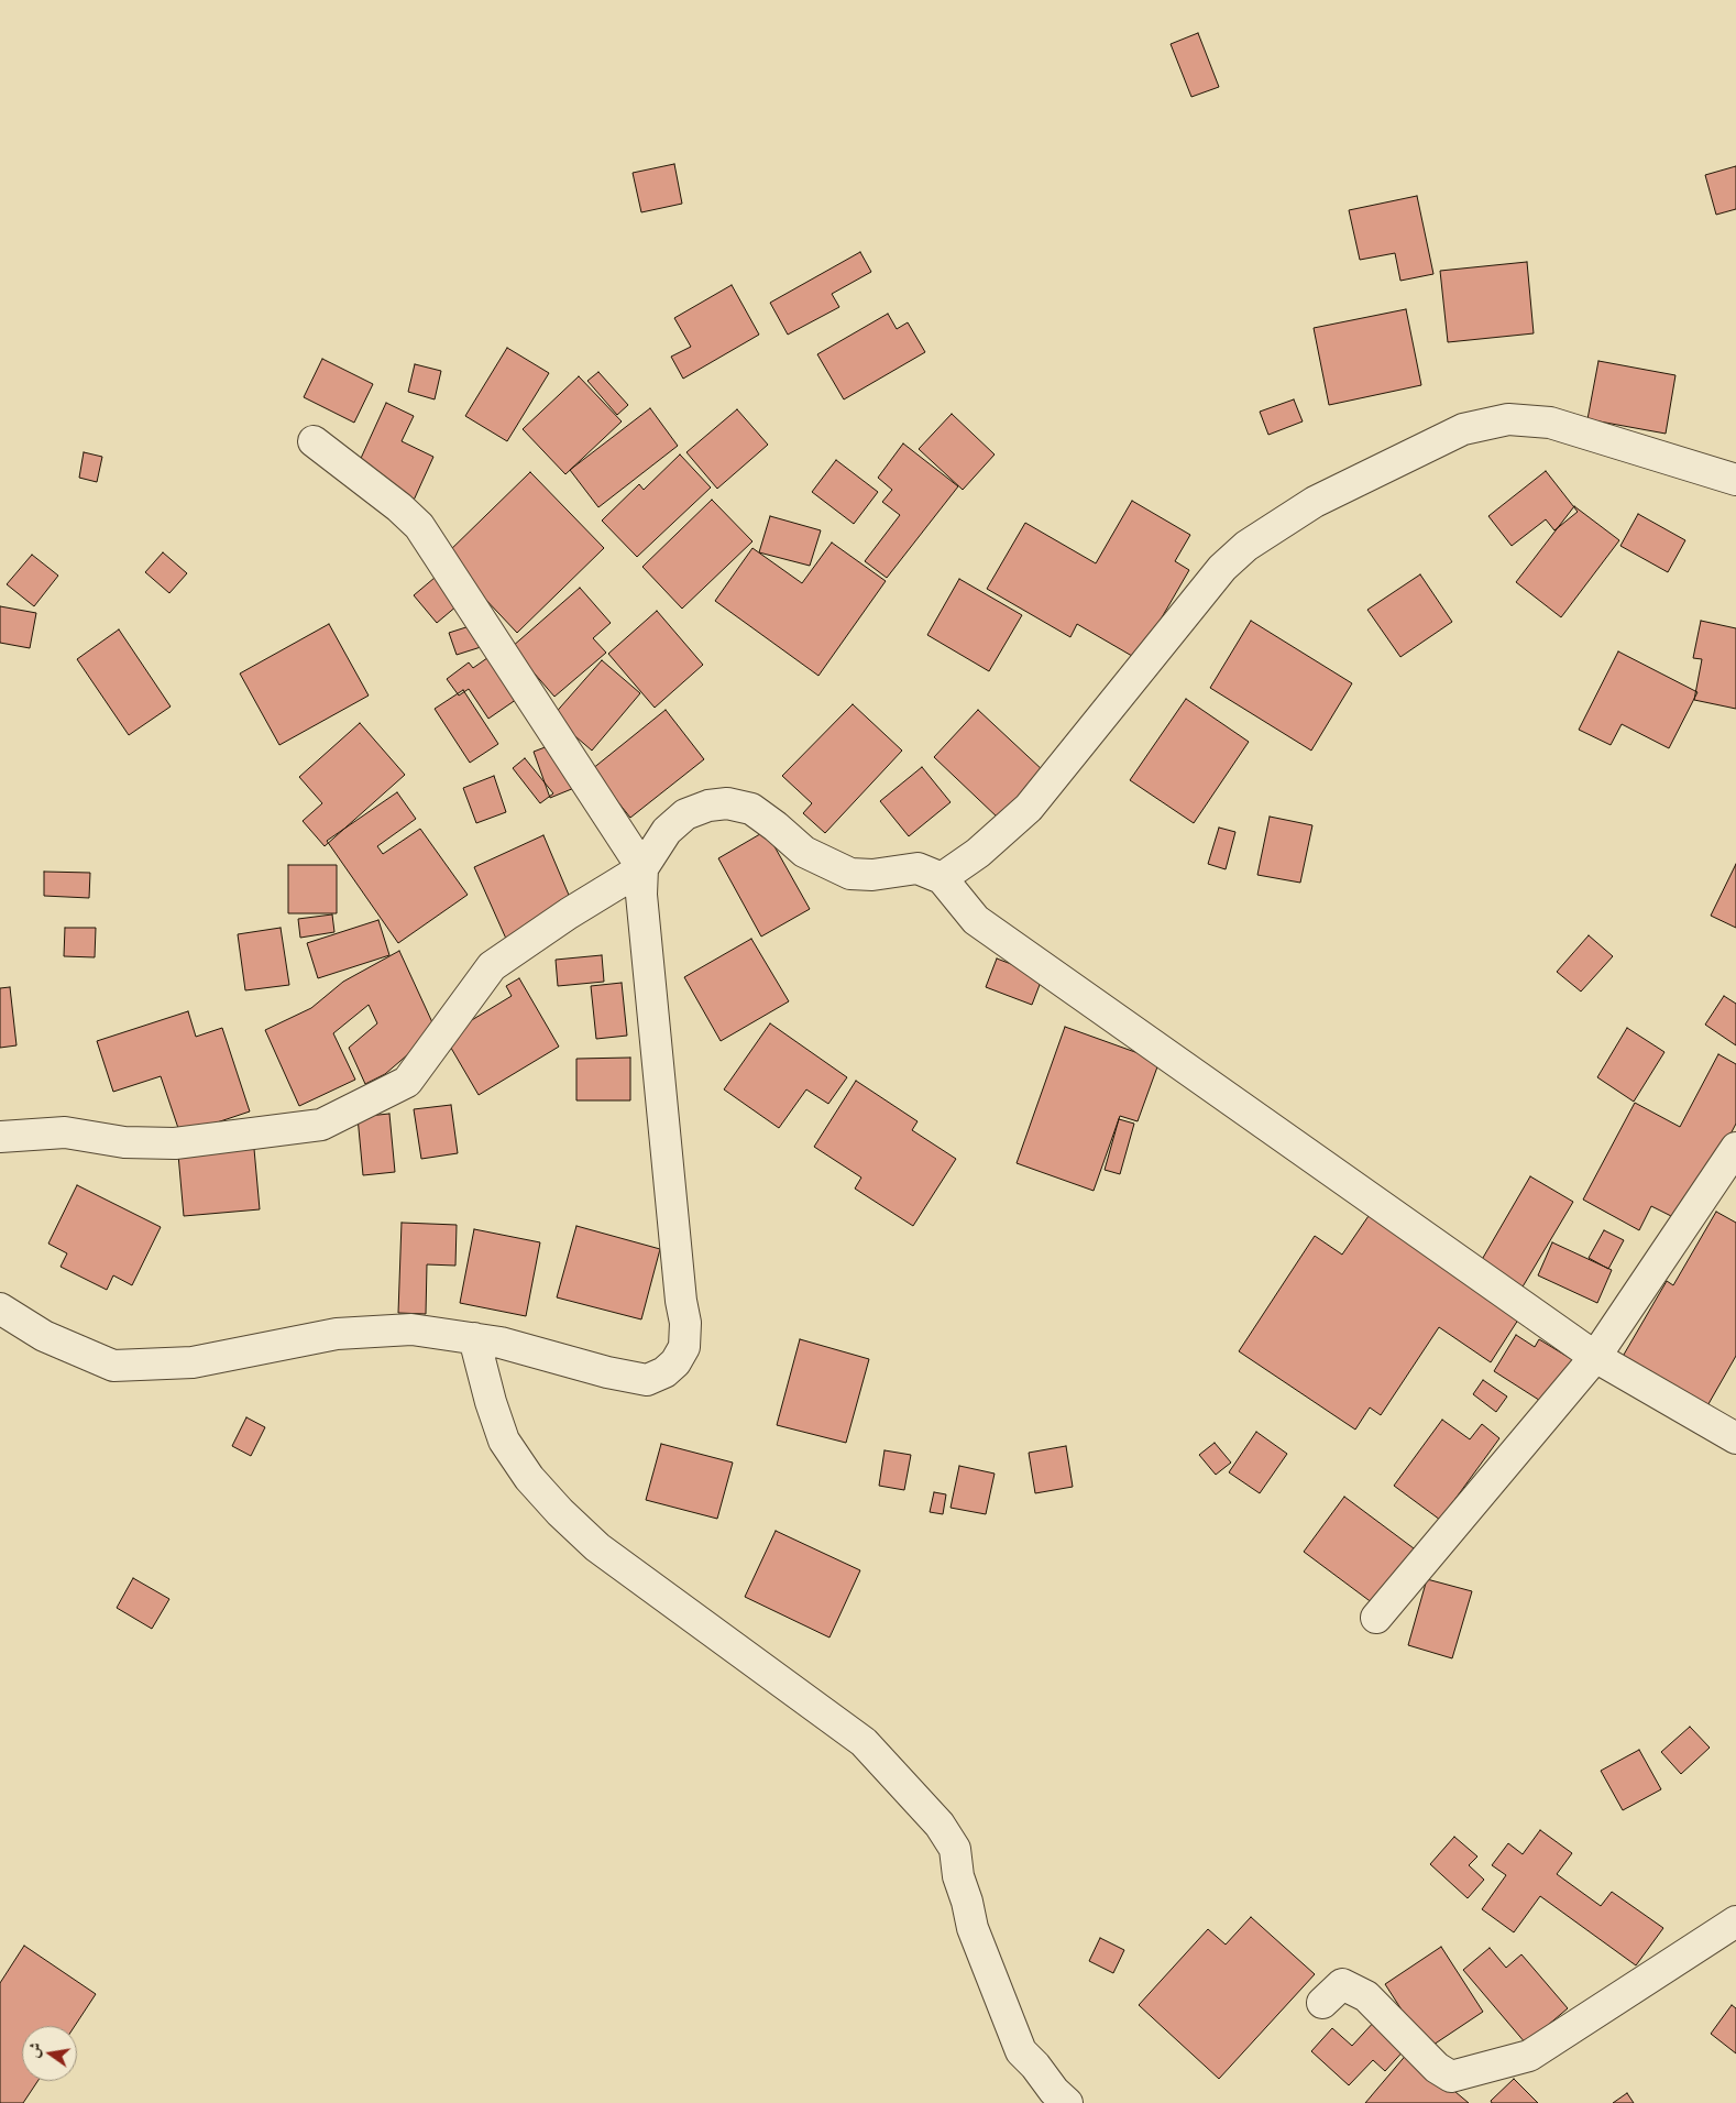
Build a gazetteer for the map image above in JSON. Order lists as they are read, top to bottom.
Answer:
{
  "north": "left"
}
